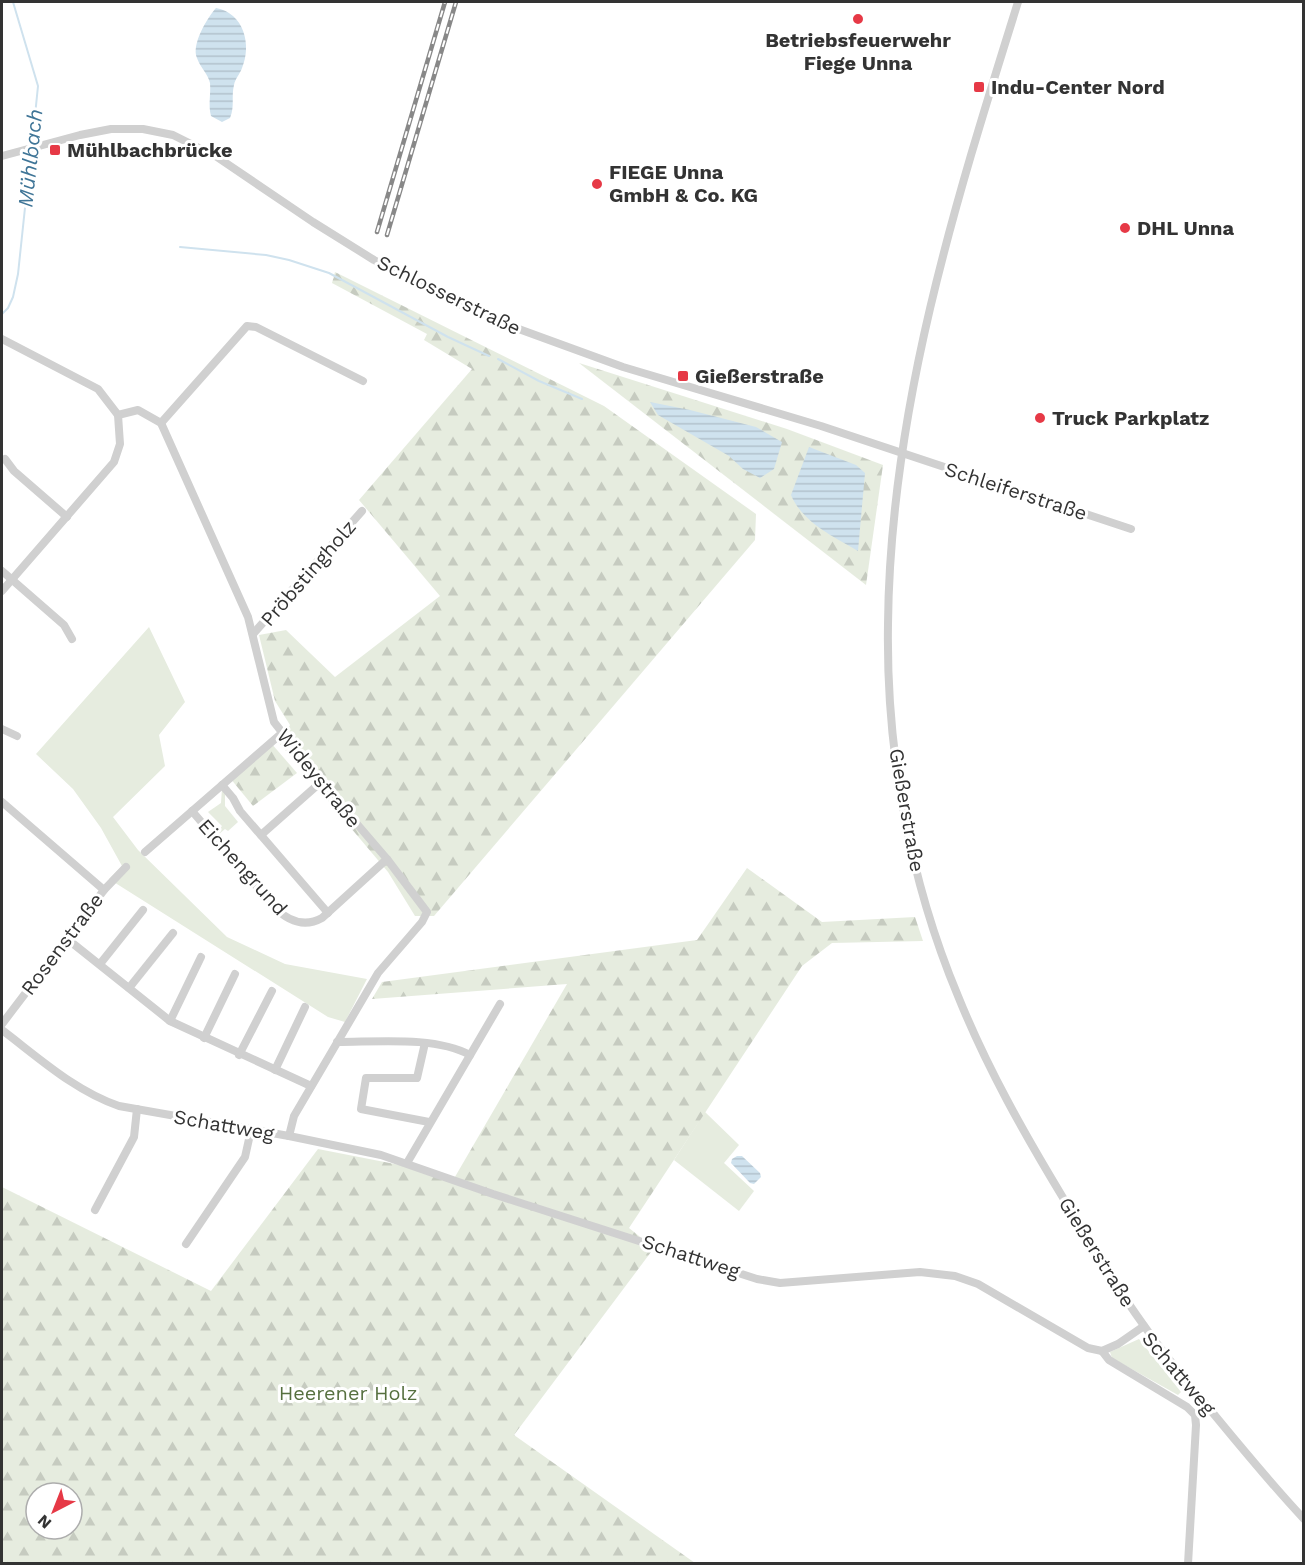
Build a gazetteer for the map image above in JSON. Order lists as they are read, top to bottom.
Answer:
{
  "streets": {
    "street": [
      "Schlosserstraße",
      "Schleiferstraße",
      "Pröbstingholz",
      "Wideystraße",
      "Gießerstraße",
      "Eichengrund",
      "Rosenstraße",
      "Schattweg"
    ]
  },
  "crossings": [
    ["Schlosserstraße", "Schleiferstraße"],
    ["Schlosserstraße", "Gießerstraße"],
    ["Schleiferstraße", "Gießerstraße"],
    ["Pröbstingholz", "Wideystraße"],
    ["Wideystraße", "Eichengrund"],
    ["Wideystraße", "Schattweg"],
    ["Gießerstraße", "Schattweg"]
  ],
  "water": ["Mühlbach"],
  "parks": ["Heerener Holz"],
  "places": {
    "other": [
      "Betriebsfeuerwehr Fiege Unna",
      "FIEGE Unna GmbH & Co. KG",
      "DHL Unna",
      "Truck Parkplatz"
    ],
    "transit": ["Indu-Center Nord", "Mühlbachbrücke", "Gießerstraße"]
  },
  "north": "bottom left"
}
